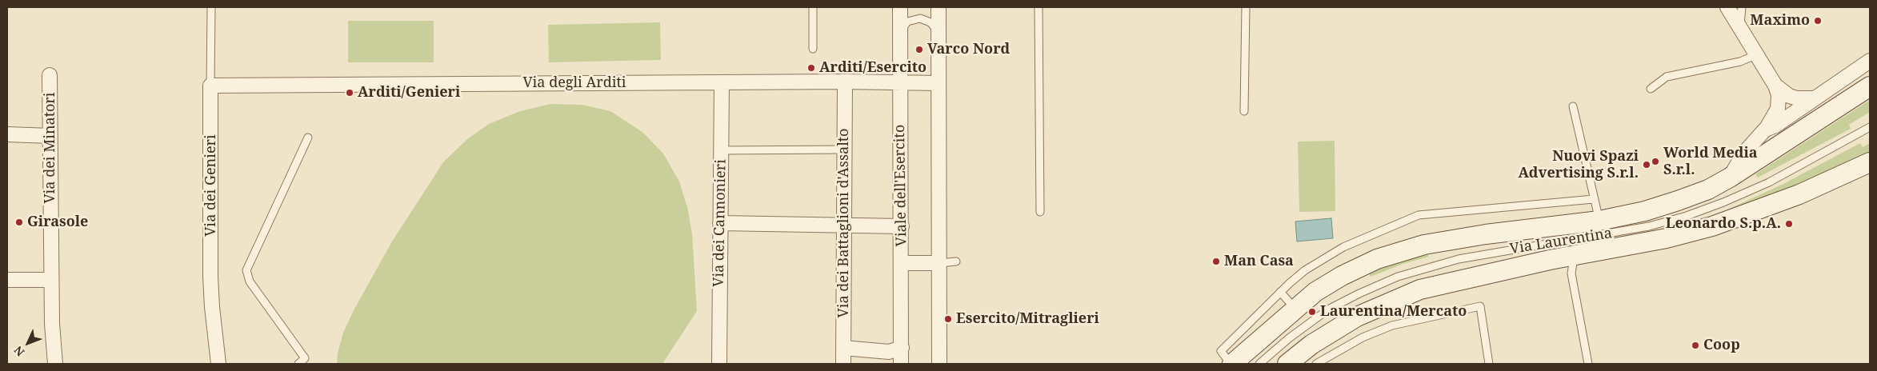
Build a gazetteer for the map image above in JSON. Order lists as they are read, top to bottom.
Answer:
{
  "streets": {
    "main road": ["Via Laurentina"],
    "street": [
      "Via degli Arditi",
      "Via dei Minatori",
      "Via dei Genieri",
      "Viale dell'Esercito",
      "Via dei Cannonieri",
      "Via dei Battaglioni d'Assalto"
    ]
  },
  "crossings": [
    ["Via degli Arditi", "Via dei Genieri"],
    ["Via degli Arditi", "Viale dell'Esercito"],
    ["Via degli Arditi", "Via dei Cannonieri"],
    ["Via degli Arditi", "Via dei Battaglioni d'Assalto"]
  ],
  "places": [
    "Maximo",
    "Varco Nord",
    "Arditi/Esercito",
    "Arditi/Genieri",
    "World Media S.r.l.",
    "Nuovi Spazi Advertising S.r.l.",
    "Girasole",
    "Leonardo S.p.A.",
    "Man Casa",
    "Laurentina/Mercato",
    "Esercito/Mitraglieri",
    "Coop"
  ],
  "north": "bottom left"
}
